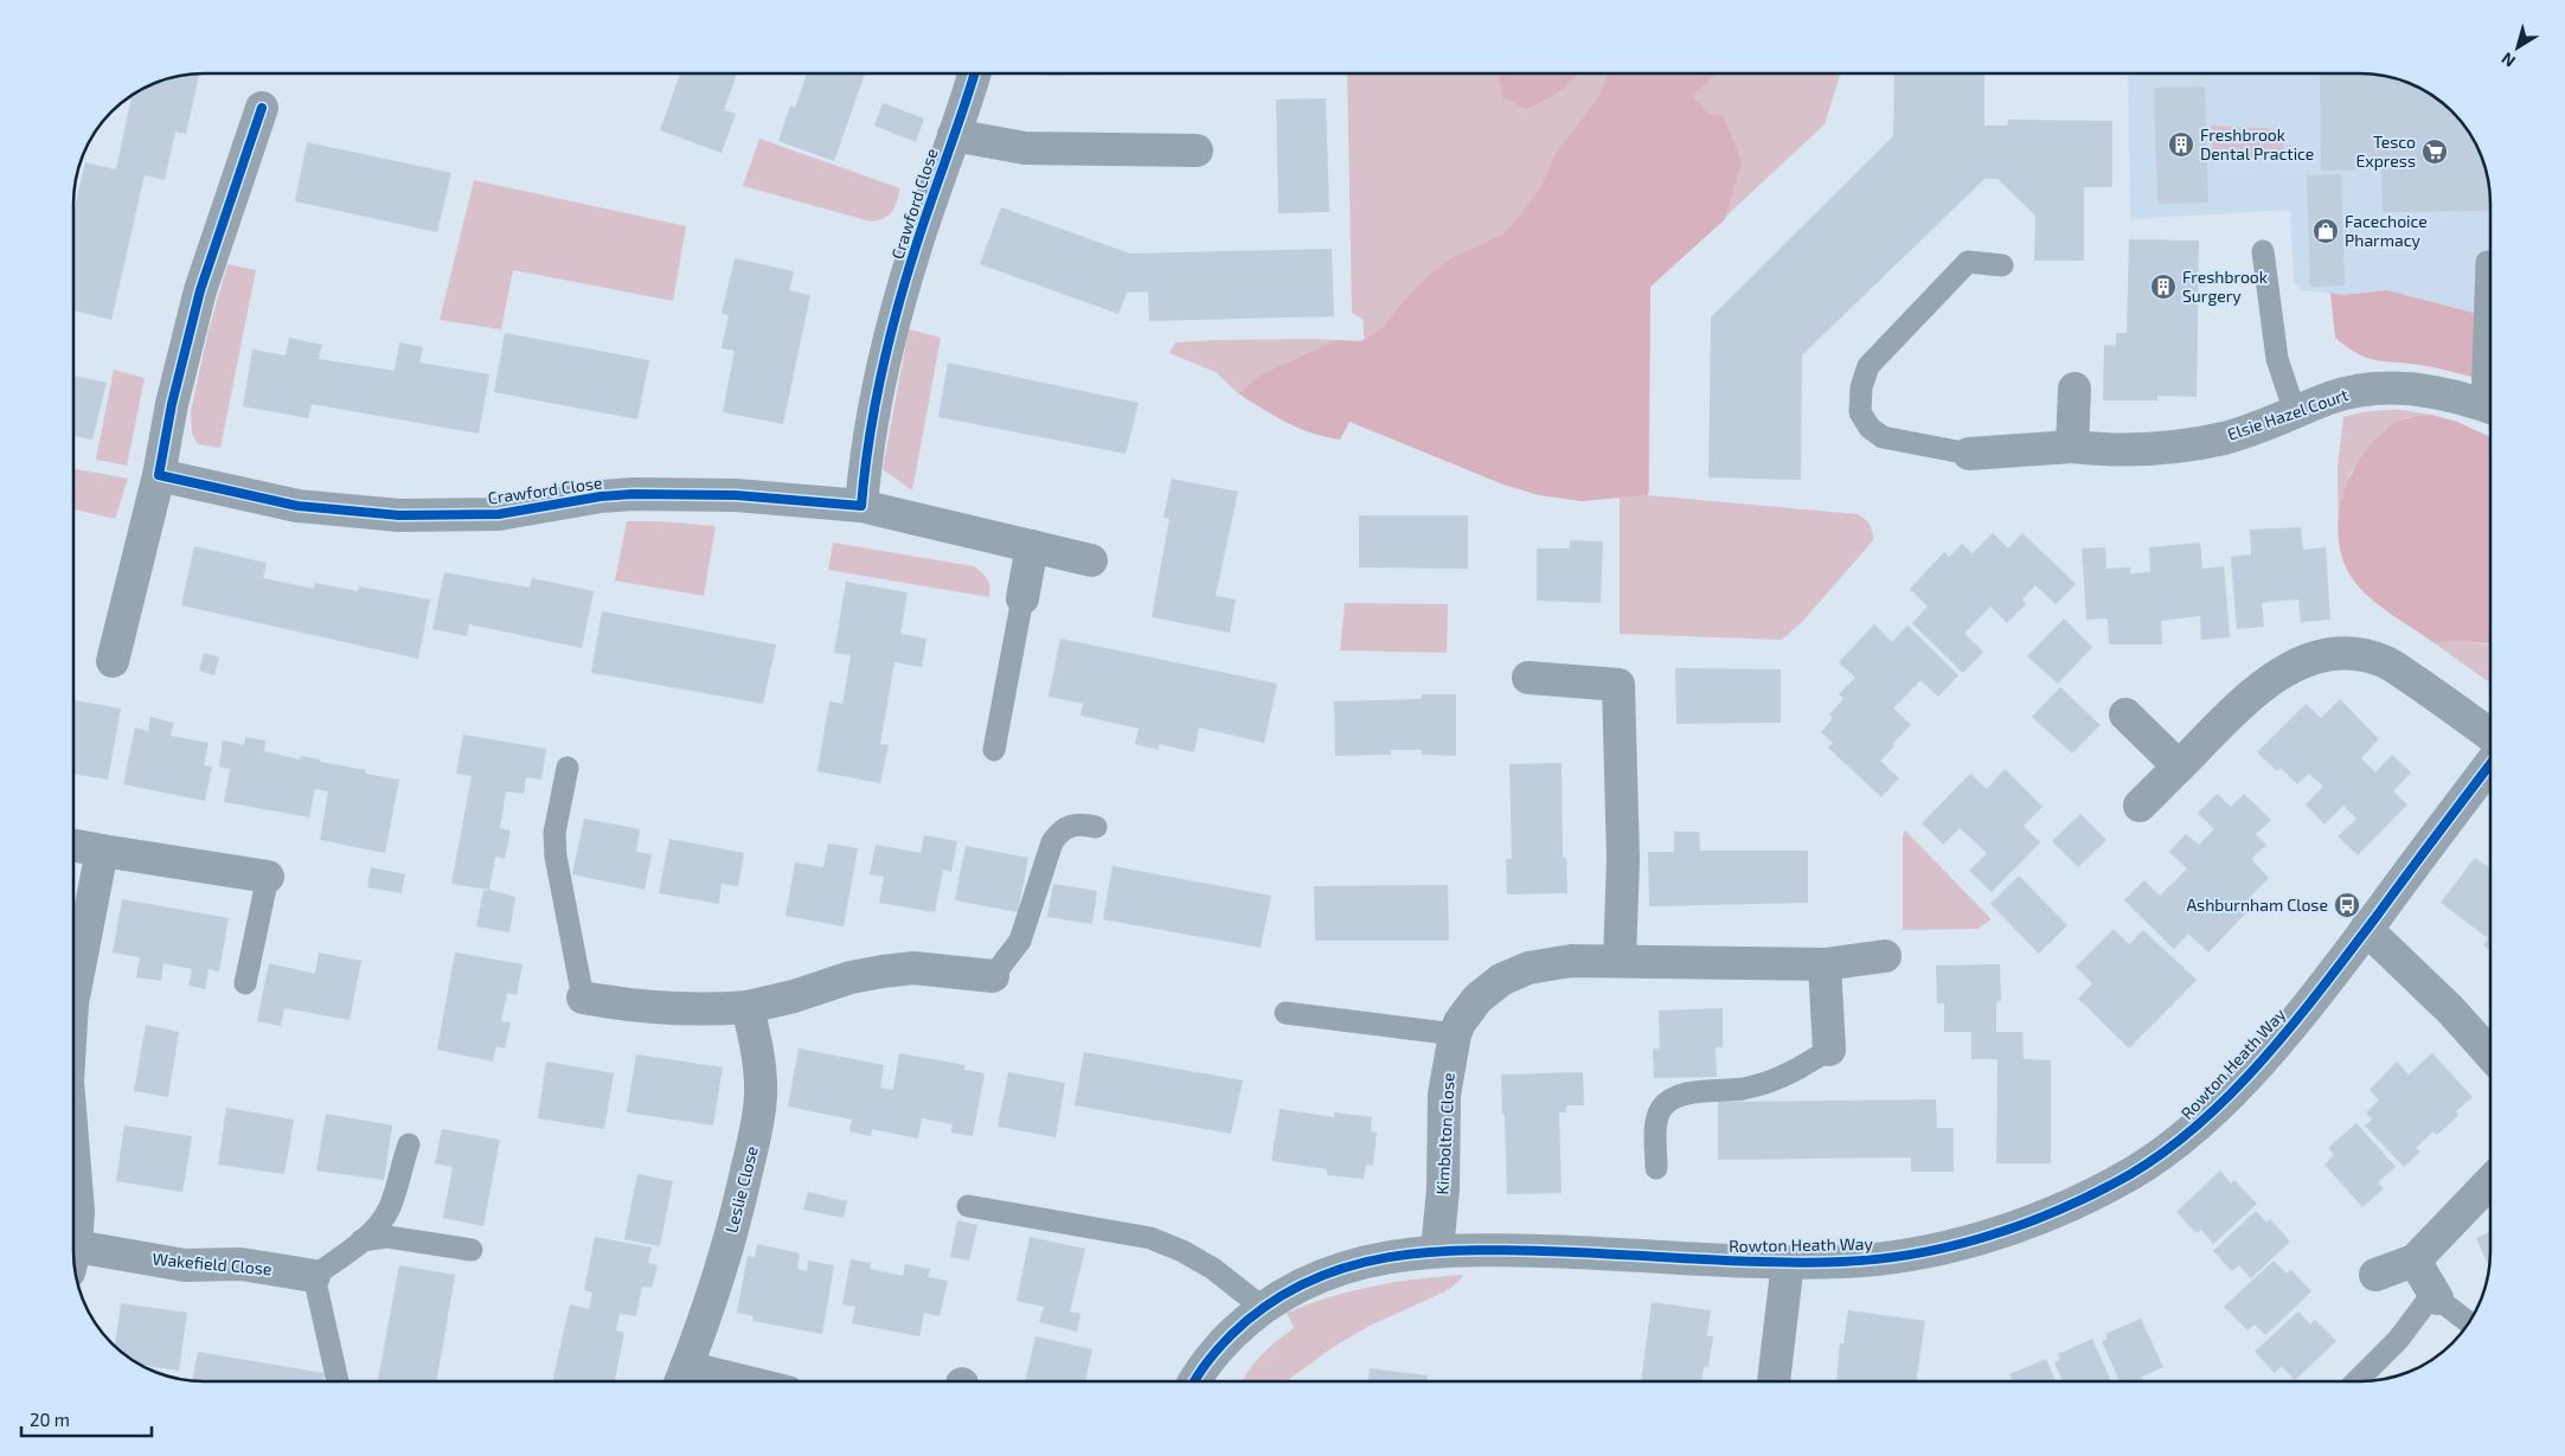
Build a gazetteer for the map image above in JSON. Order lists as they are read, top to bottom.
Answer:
{
  "streets": {
    "street": [
      "Crawford Close",
      "Elsie Hazel Court",
      "Rowton Heath Way",
      "Kimbolton Close",
      "Leslie Close",
      "Wakefield Close"
    ]
  },
  "crossings": [
    ["Rowton Heath Way", "Kimbolton Close"]
  ],
  "places": {
    "building": ["Freshbrook Dental Practice", "Freshbrook Surgery"],
    "supermarket": ["Tesco Express"],
    "shop": ["Facechoice Pharmacy"],
    "bus stop": ["Ashburnham Close"]
  },
  "scale_bar": "20 m",
  "north": "bottom left"
}
